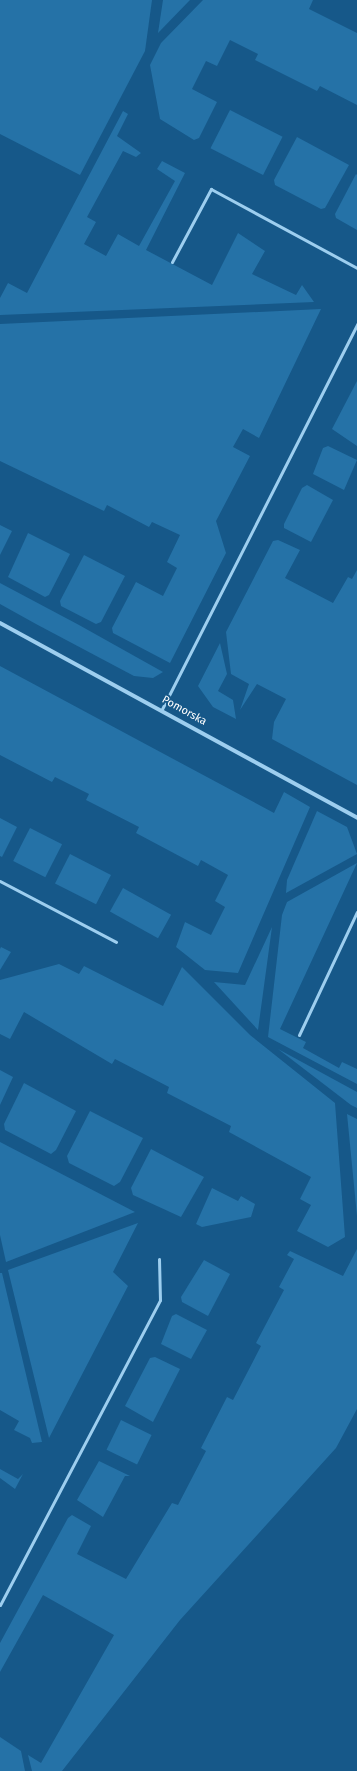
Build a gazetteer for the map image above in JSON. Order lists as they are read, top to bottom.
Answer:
{
  "streets": {
    "street": ["Pomorska"]
  }
}
